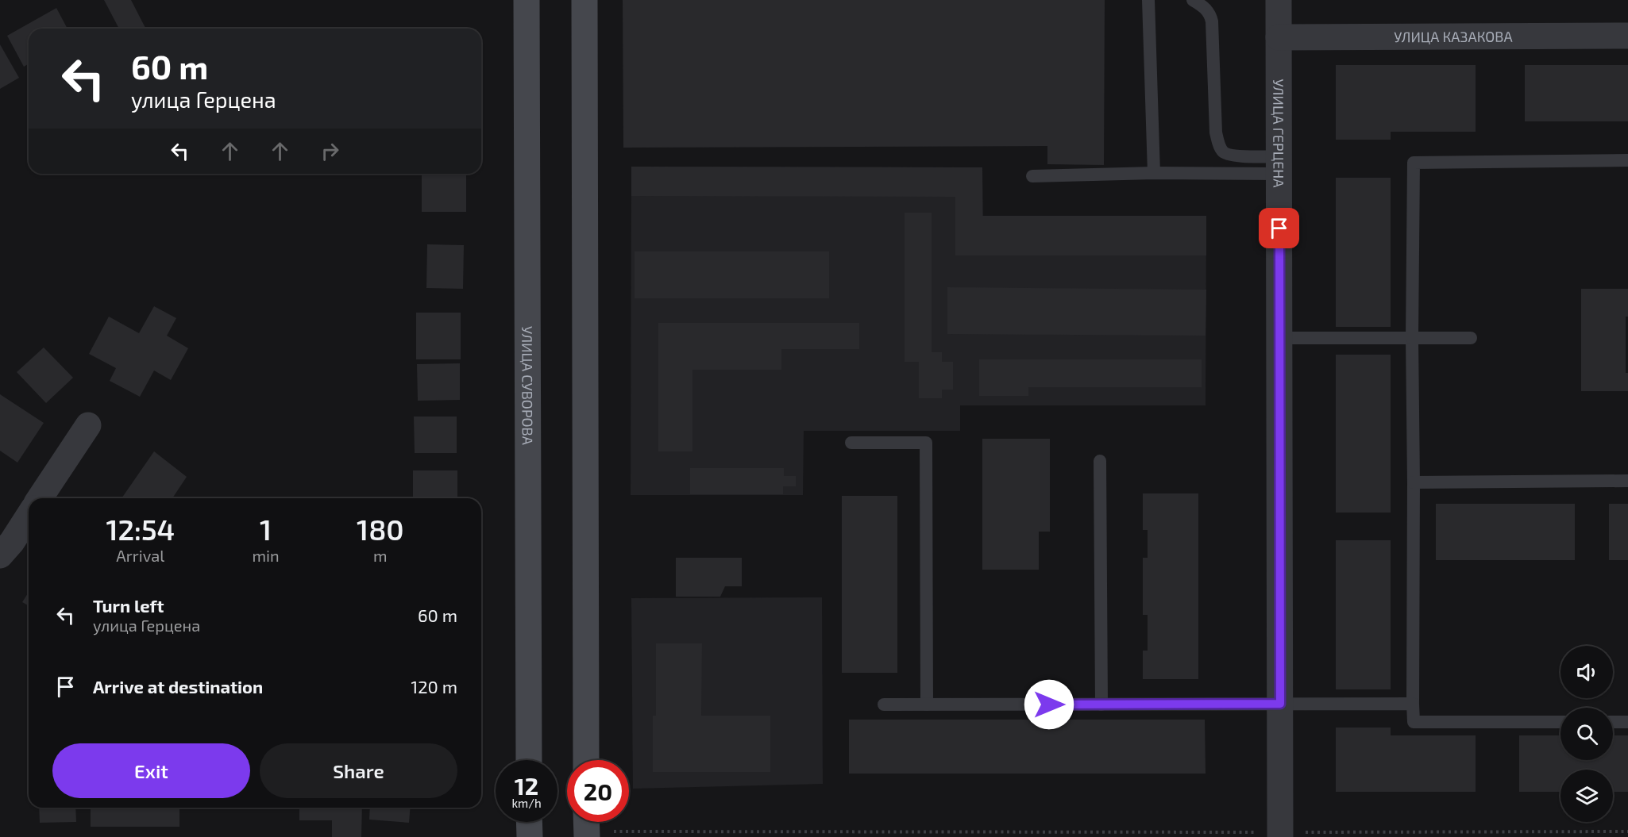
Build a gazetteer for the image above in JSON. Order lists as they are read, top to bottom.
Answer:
{
  "streets": {
    "main road": ["УЛИЦА СУВОРОВА"],
    "street": ["УЛИЦА КАЗАКОВА", "УЛИЦА ГЕРЦЕНА"]
  },
  "crossings": [
    ["УЛИЦА КАЗАКОВА", "УЛИЦА ГЕРЦЕНА"]
  ],
  "page": {
    "turn": ["60 m", "улица Герцена"],
    "eta": [
      "12:54",
      "Arrival",
      "1",
      "min",
      "180",
      "m"
    ],
    "list": [
      {
        "name": "Turn left",
        "note": "улица Герцена",
        "value": "60 m"
      },
      {
        "name": "Arrive at destination",
        "value": "120 m"
      }
    ],
    "buttons": ["Exit", "Share"],
    "speed": "12 km/h",
    "limit": "20"
  }
}
